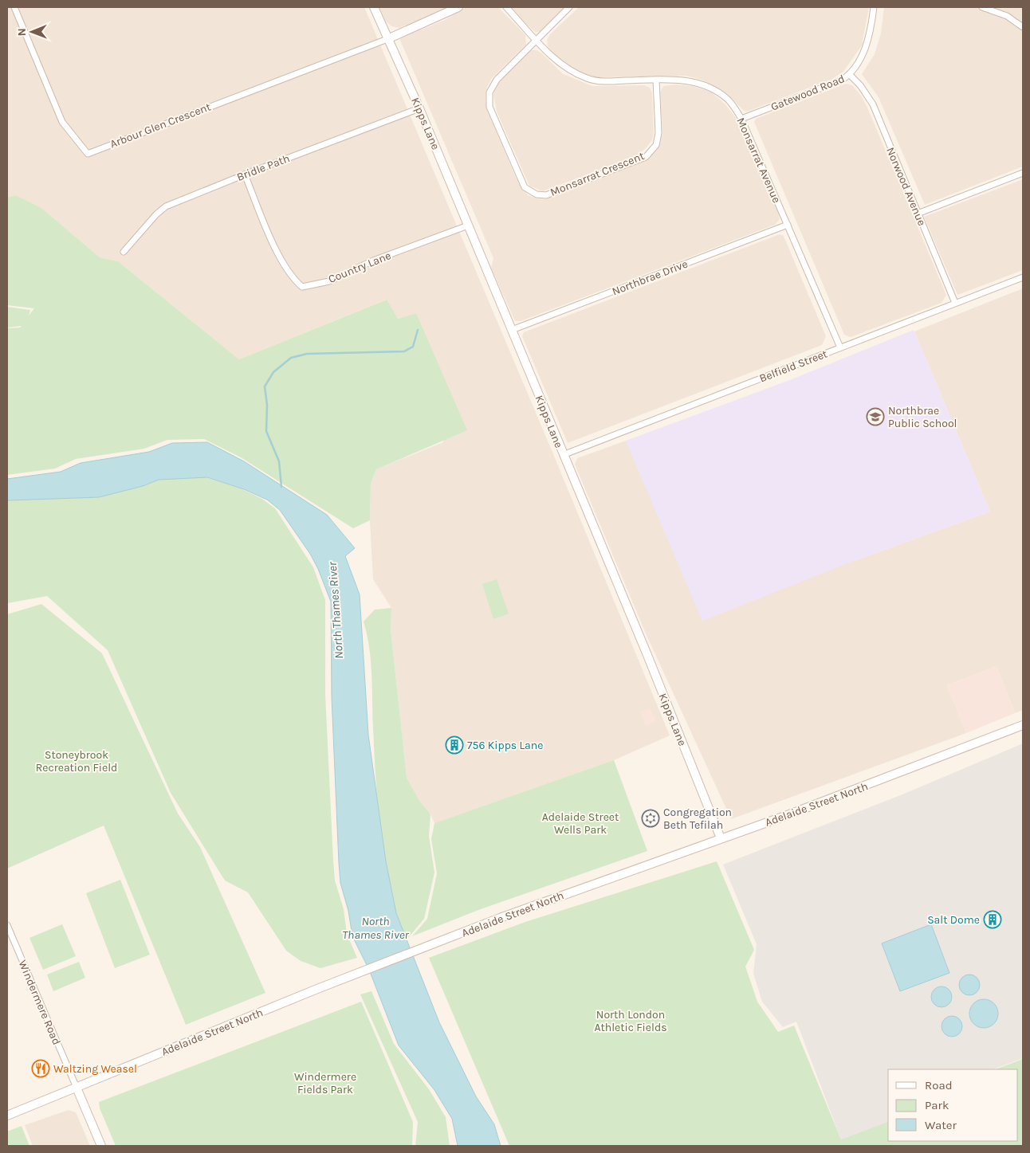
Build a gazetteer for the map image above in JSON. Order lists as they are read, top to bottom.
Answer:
{
  "streets": {
    "main road": ["Kipps Lane", "Adelaide Street North", "Windermere Road"],
    "street": [
      "Gatewood Road",
      "Arbour Glen Crescent",
      "Monsarrat Avenue",
      "Bridle Path",
      "Monsarrat Crescent",
      "Norwood Avenue",
      "Country Lane",
      "Northbrae Drive",
      "Belfield Street"
    ]
  },
  "crossings": [
    ["Gatewood Road", "Monsarrat Avenue"],
    ["Gatewood Road", "Norwood Avenue"],
    ["Kipps Lane", "Arbour Glen Crescent"],
    ["Kipps Lane", "Bridle Path"],
    ["Kipps Lane", "Country Lane"],
    ["Kipps Lane", "Northbrae Drive"],
    ["Kipps Lane", "Belfield Street"],
    ["Kipps Lane", "Adelaide Street North"],
    ["Monsarrat Avenue", "Monsarrat Crescent"],
    ["Monsarrat Avenue", "Northbrae Drive"],
    ["Monsarrat Avenue", "Belfield Street"],
    ["Bridle Path", "Country Lane"],
    ["Norwood Avenue", "Belfield Street"],
    ["Adelaide Street North", "Windermere Road"]
  ],
  "water": ["North Thames River"],
  "parks": [
    "Stoneybrook Recreation Field",
    "Adelaide Street Wells Park",
    "North London Athletic Fields",
    "Windermere Fields Park"
  ],
  "places": {
    "school or university": ["Northbrae Public School"],
    "building": ["756 Kipps Lane", "Salt Dome"],
    "synagogue": ["Congregation Beth Tefilah"],
    "restaurant": ["Waltzing Weasel"]
  },
  "legend": ["Road", "Park", "Water"],
  "north": "left"
}
